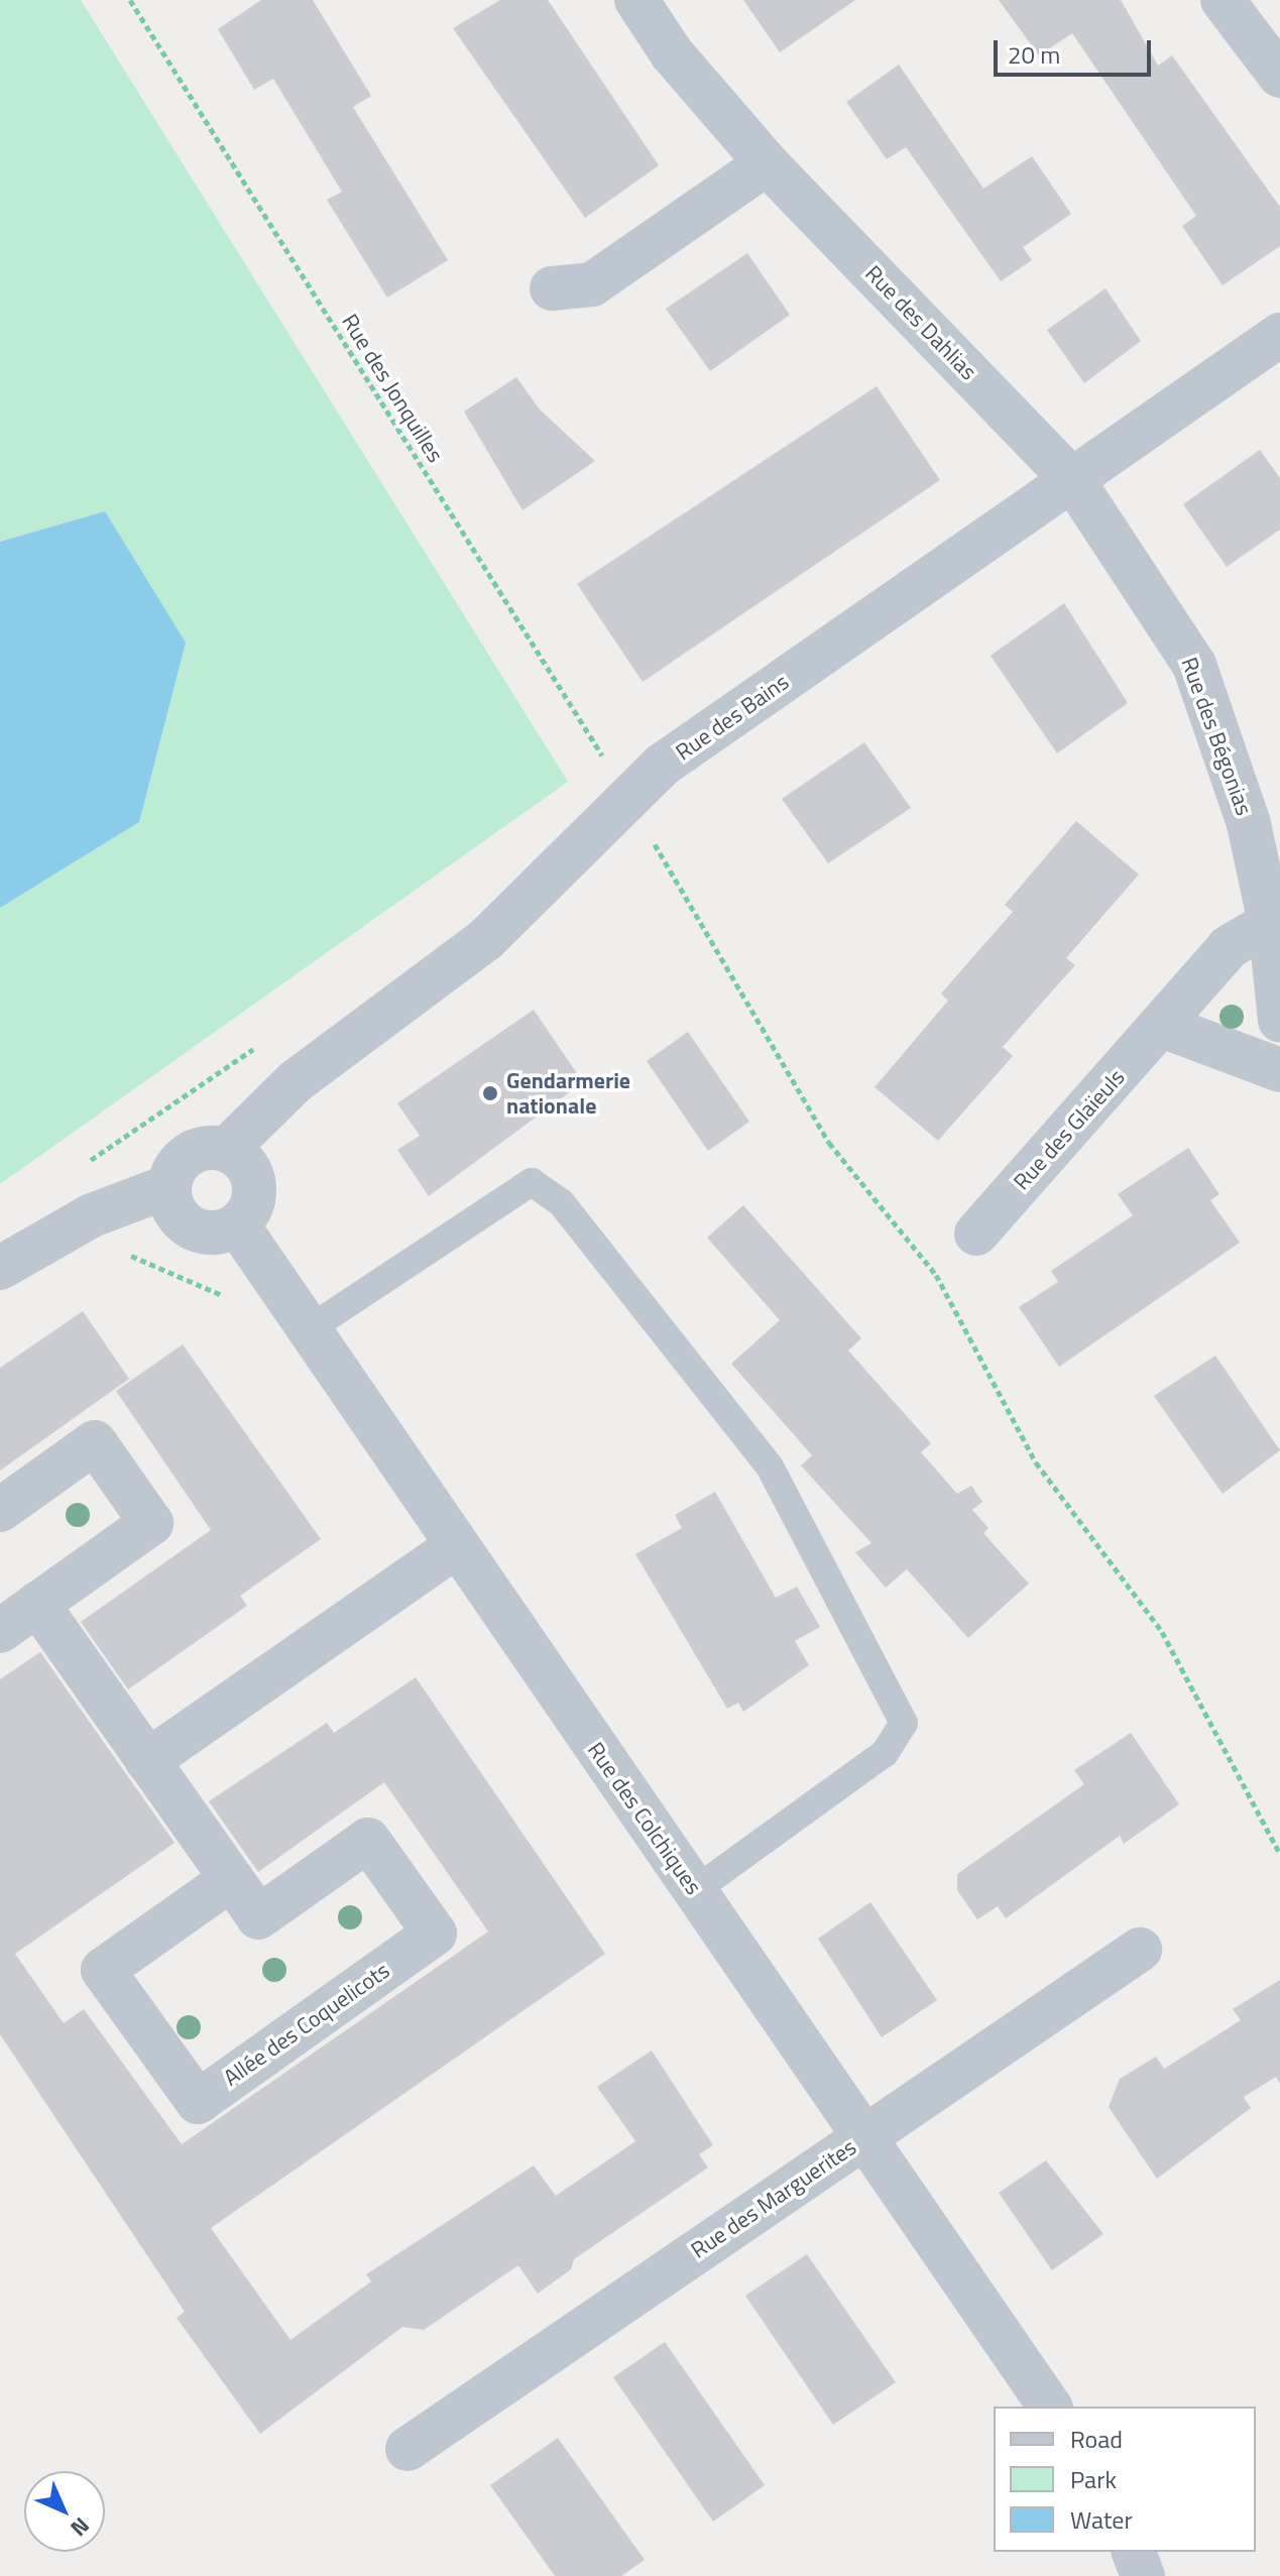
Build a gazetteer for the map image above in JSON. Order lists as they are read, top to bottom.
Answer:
{
  "streets": {
    "street": [
      "Rue des Dahlias",
      "Rue des Bains",
      "Rue des Bégonias",
      "Rue des Glaïeuls",
      "Rue des Colchiques",
      "Allée des Coquelicots",
      "Rue des Marguerites"
    ],
    "path": ["Rue des Jonquilles"]
  },
  "crossings": [
    ["Rue des Dahlias", "Rue des Bains"],
    ["Rue des Dahlias", "Rue des Bégonias"],
    ["Rue des Jonquilles", "Rue des Bains"],
    ["Rue des Bains", "Rue des Bégonias"],
    ["Rue des Bains", "Rue des Colchiques"],
    ["Rue des Bégonias", "Rue des Glaïeuls"],
    ["Rue des Colchiques", "Rue des Marguerites"]
  ],
  "places": ["Gendarmerie nationale"],
  "legend": ["Road", "Park", "Water"],
  "scale_bar": "20 m",
  "north": "bottom right"
}
